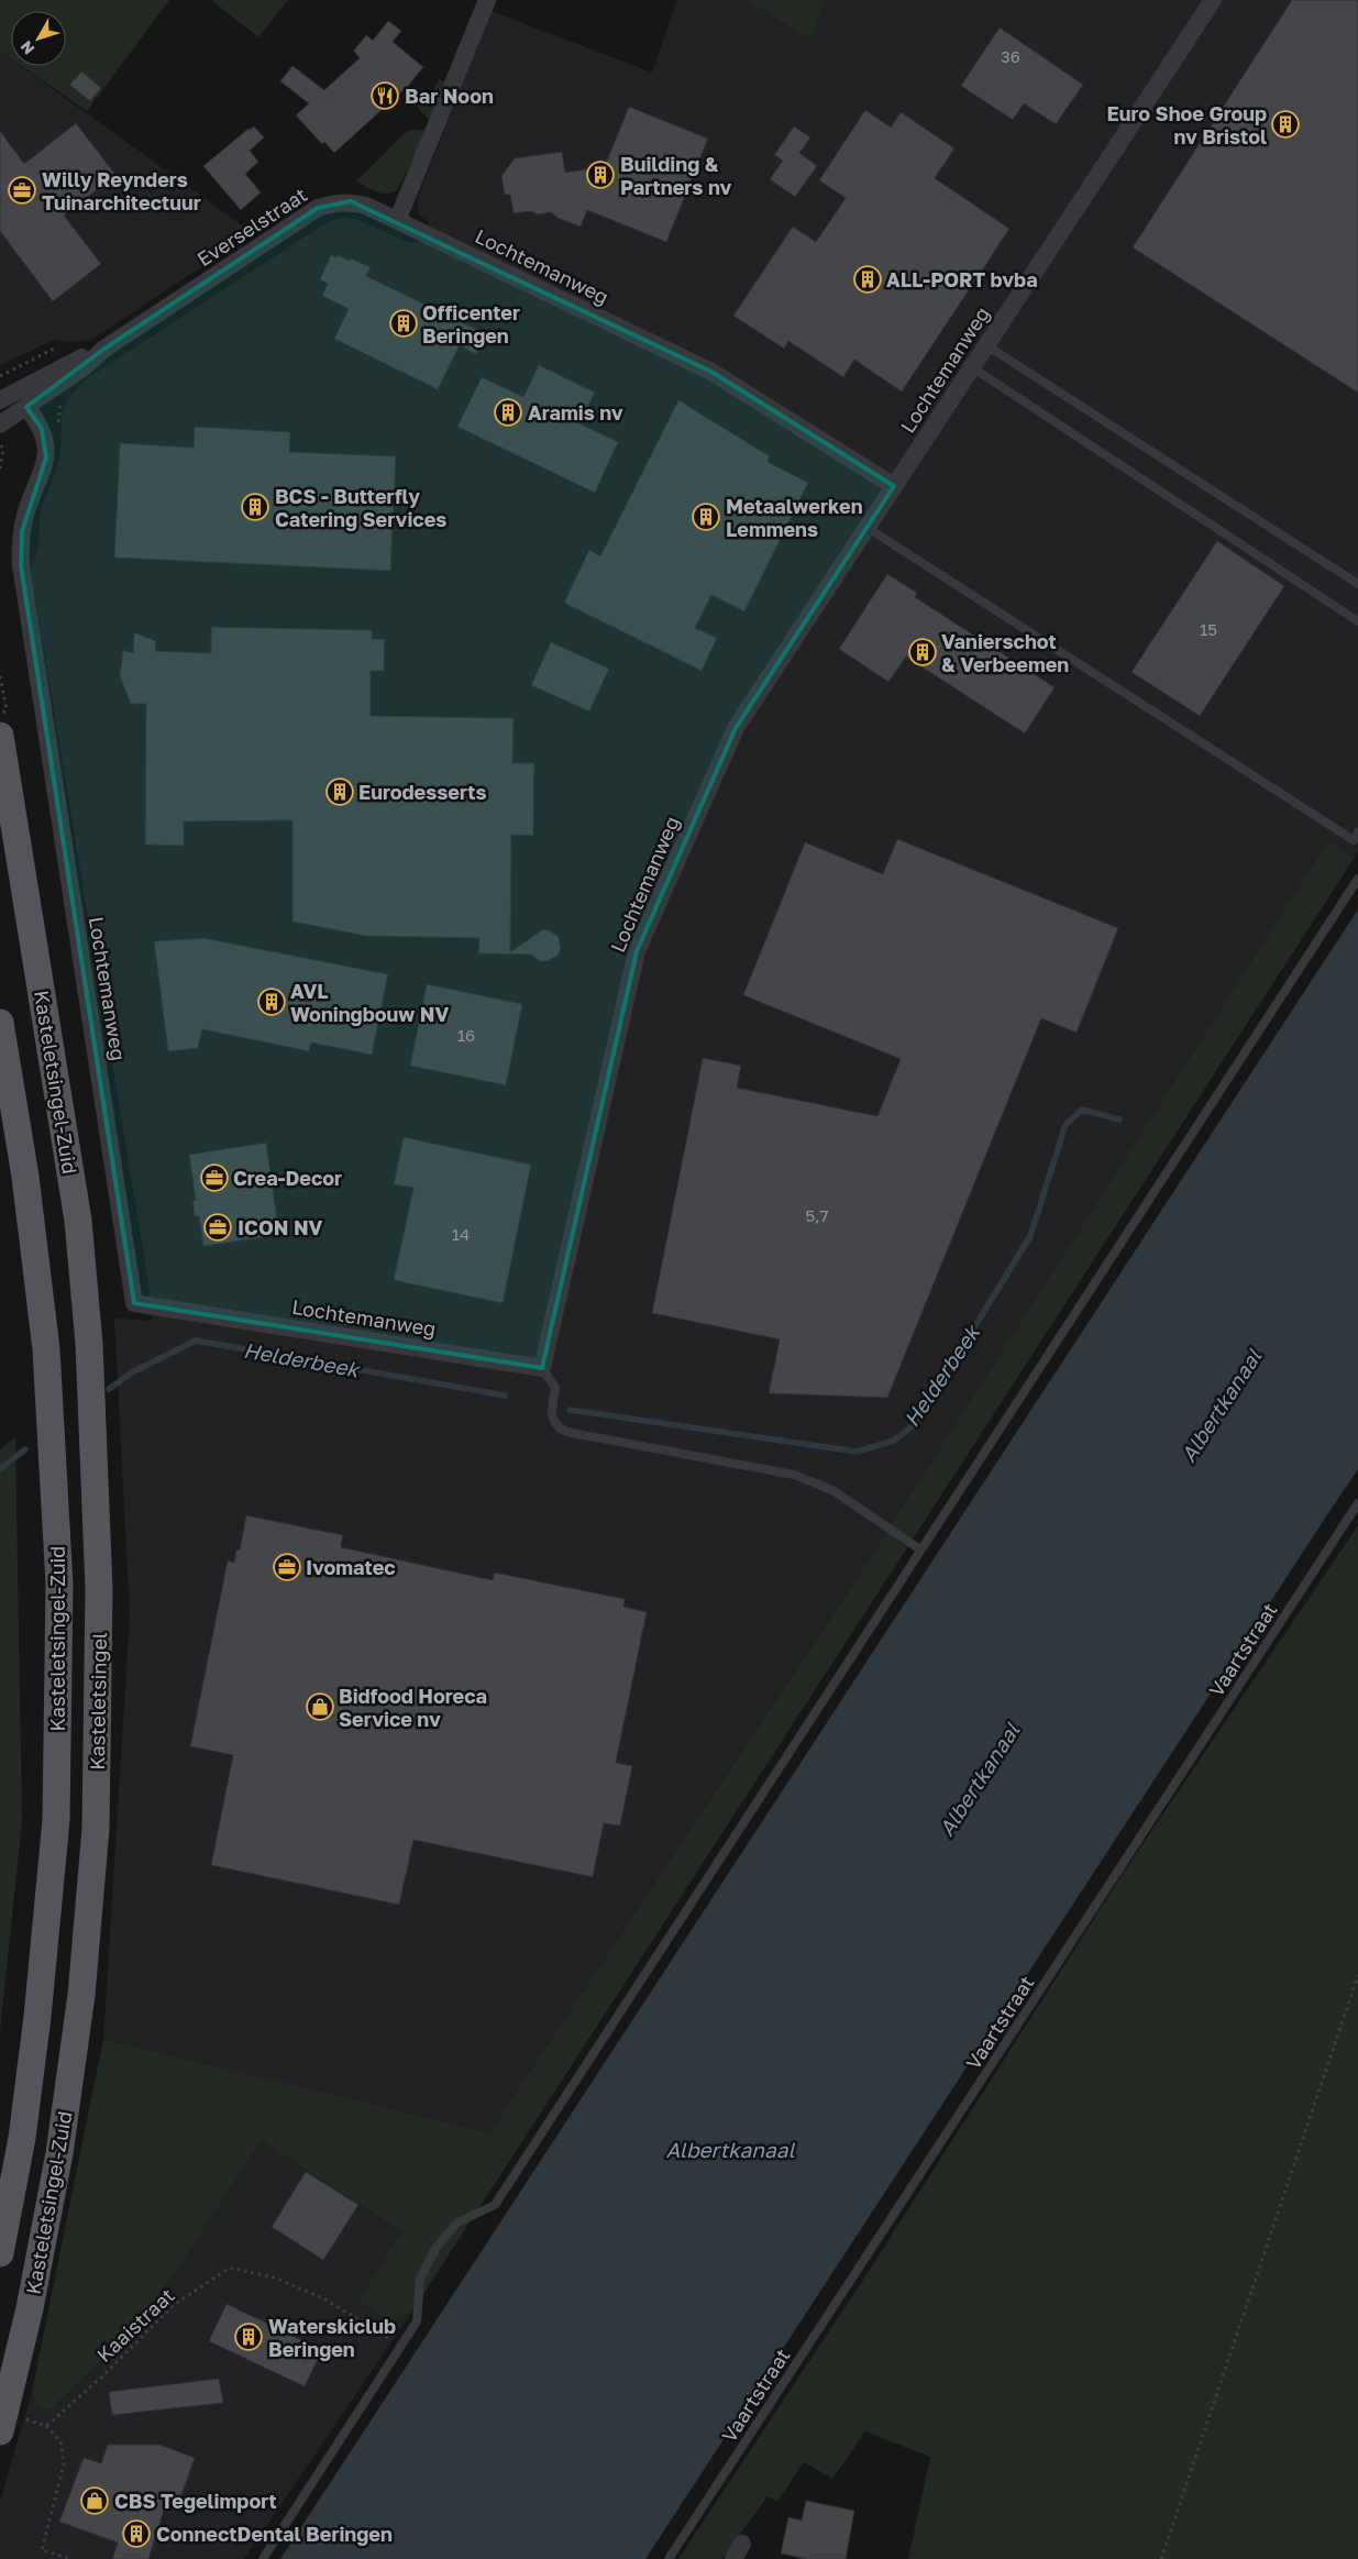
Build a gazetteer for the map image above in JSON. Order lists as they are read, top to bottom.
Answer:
{
  "streets": {
    "main road": ["Kasteletsingel-Zuid", "Kasteletsingel"],
    "street": ["Everselstraat", "Lochtemanweg"],
    "lane": ["Vaartstraat"],
    "path": ["Kaaistraat"]
  },
  "crossings": [
    ["Everselstraat", "Lochtemanweg"],
    ["Kasteletsingel-Zuid", "Kasteletsingel"]
  ],
  "water": ["Helderbeek", "Albertkanaal"],
  "places": {
    "restaurant": ["Bar Noon"],
    "building": [
      "Euro Shoe Group nv Bristol",
      "Building & Partners nv",
      "ALL-PORT bvba",
      "Officenter Beringen",
      "Aramis nv",
      "BCS - Butterfly Catering Services",
      "Metaalwerken Lemmens",
      "Vanierschot & Verbeemen",
      "Eurodesserts",
      "AVL Woningbouw NV",
      "Waterskiclub Beringen",
      "ConnectDental Beringen"
    ],
    "office": [
      "Willy Reynders Tuinarchitectuur",
      "Crea-Decor",
      "ICON NV",
      "Ivomatec"
    ],
    "shop": ["Bidfood Horeca Service nv", "CBS Tegelimport"]
  },
  "house_numbers": [
    "36",
    "15",
    "16",
    "5,7",
    "14"
  ],
  "north": "bottom left"
}
